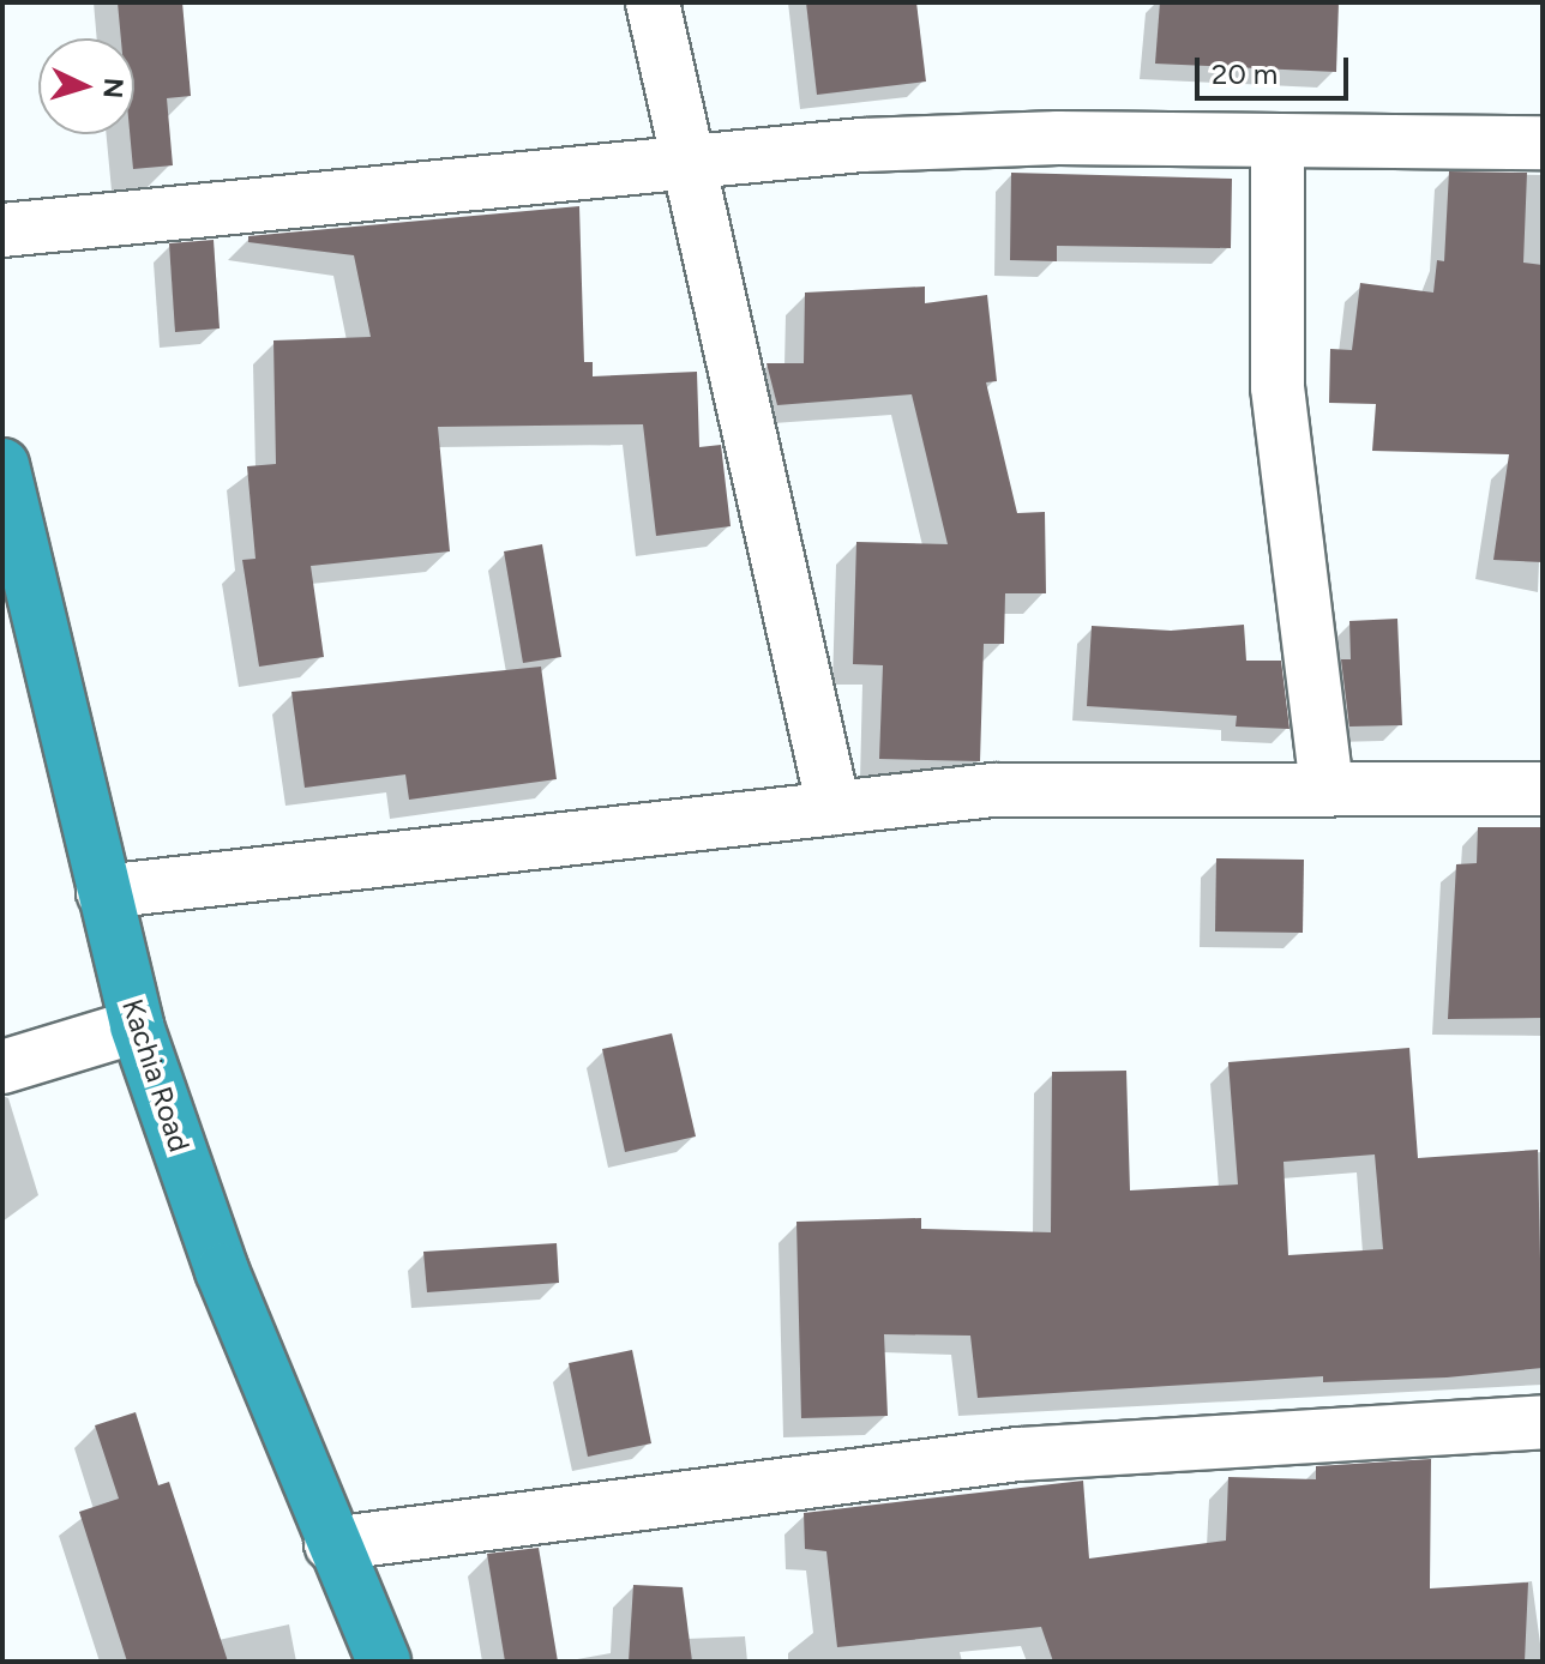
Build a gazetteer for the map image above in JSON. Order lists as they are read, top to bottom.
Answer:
{
  "streets": {
    "highway": ["Kachia Road"]
  },
  "scale_bar": "20 m",
  "north": "right"
}
